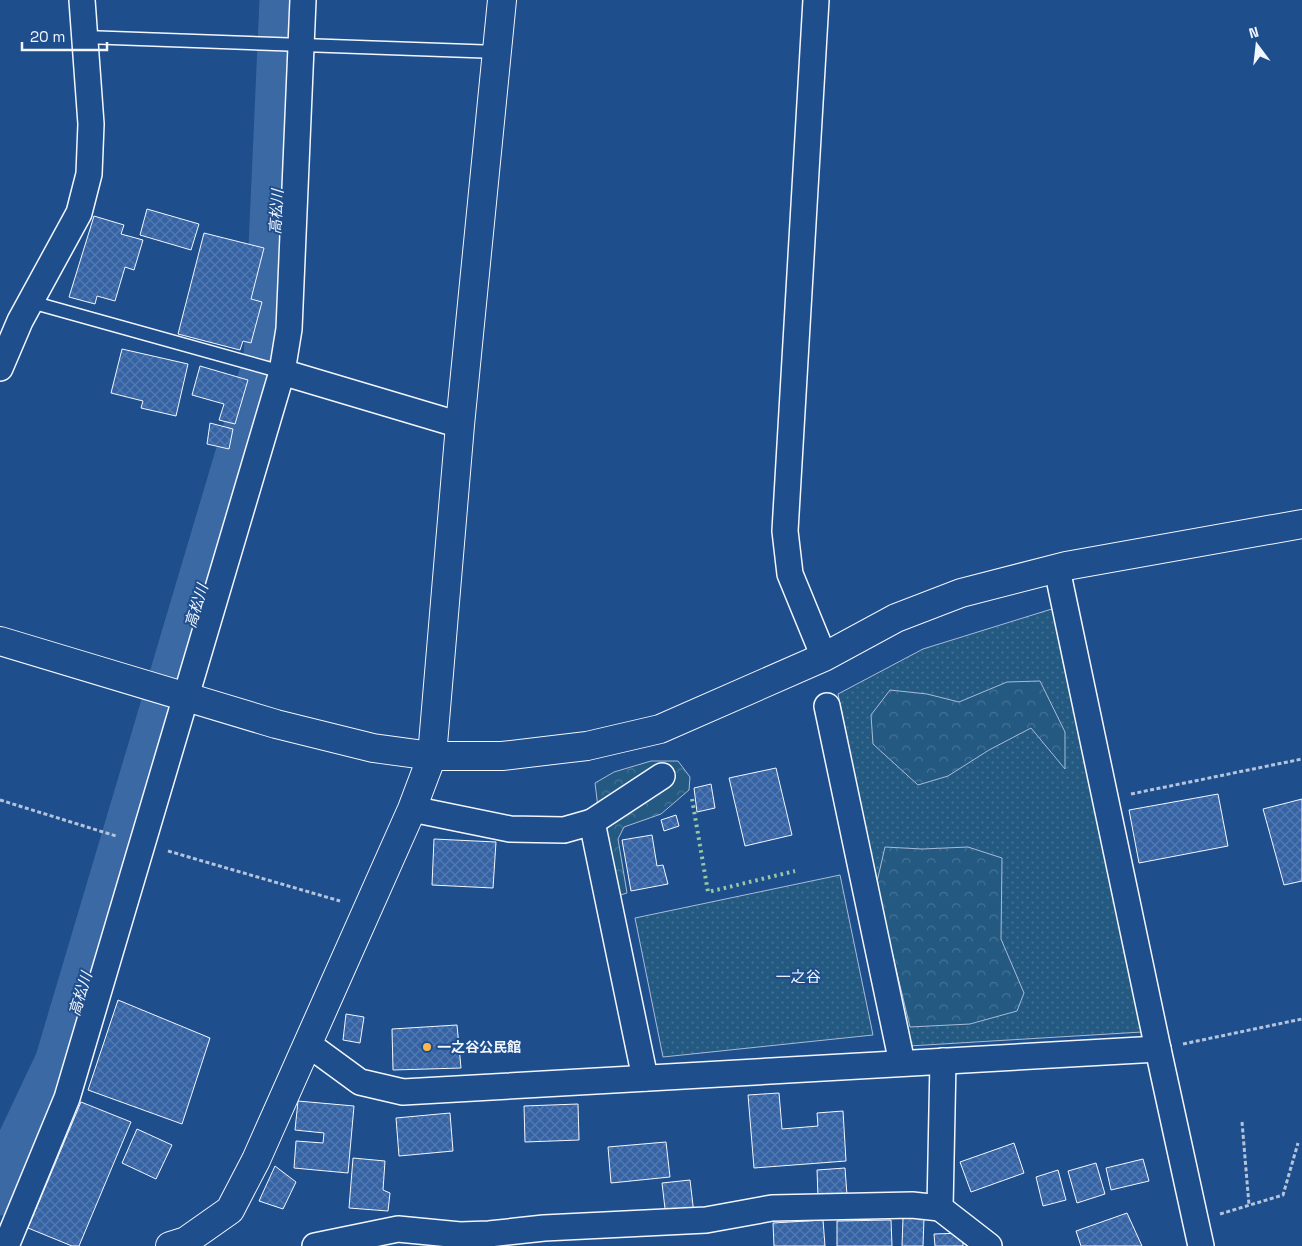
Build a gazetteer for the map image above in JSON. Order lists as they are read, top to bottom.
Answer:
{
  "districts": ["一之谷"],
  "water": ["高松川"],
  "places": ["一之谷公民館"],
  "scale_bar": "20 m",
  "north": "top"
}
